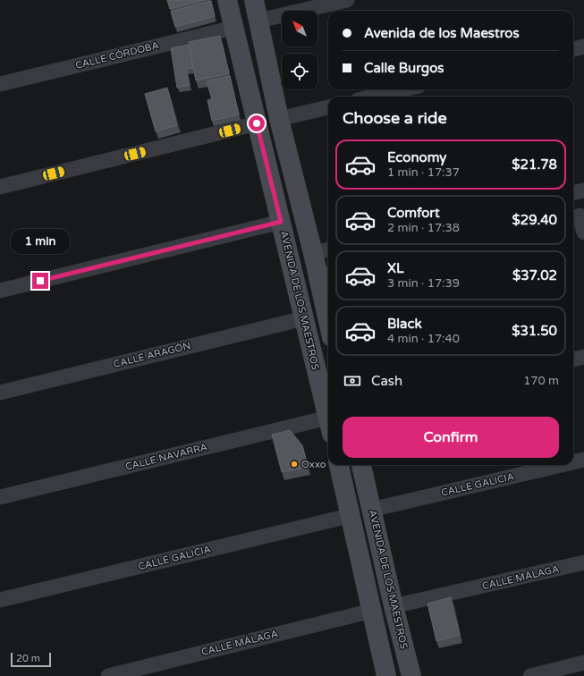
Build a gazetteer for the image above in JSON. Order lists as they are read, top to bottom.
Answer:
{
  "streets": {
    "main road": ["AVENIDA DE LOS MAESTROS"],
    "street": [
      "CALLE CÓRDOBA",
      "CALLE ARAGÓN",
      "CALLE NAVARRA",
      "CALLE GALICIA",
      "CALLE MÁLAGA"
    ]
  },
  "crossings": [
    ["CALLE CÓRDOBA", "AVENIDA DE LOS MAESTROS"],
    ["AVENIDA DE LOS MAESTROS", "CALLE ARAGÓN"],
    ["AVENIDA DE LOS MAESTROS", "CALLE GALICIA"],
    ["AVENIDA DE LOS MAESTROS", "CALLE MÁLAGA"]
  ],
  "places": ["Oxxo"],
  "scale_bar": "20 m",
  "north": "top left",
  "page": {
    "banner": ["Avenida de los Maestros", "Calle Burgos"],
    "heading": "Choose a ride",
    "list": [
      {
        "name": "Economy",
        "note": "1 min · 17:37",
        "value": "$21.78"
      },
      {
        "name": "Comfort",
        "note": "2 min · 17:38",
        "value": "$29.40"
      },
      {
        "name": "XL",
        "note": "3 min · 17:39",
        "value": "$37.02"
      },
      {
        "name": "Black",
        "note": "4 min · 17:40",
        "value": "$31.50"
      }
    ],
    "bubble": "1 min",
    "pay": ["Cash", "170 m"],
    "buttons": "Confirm",
    "scale": "20 m"
  }
}
